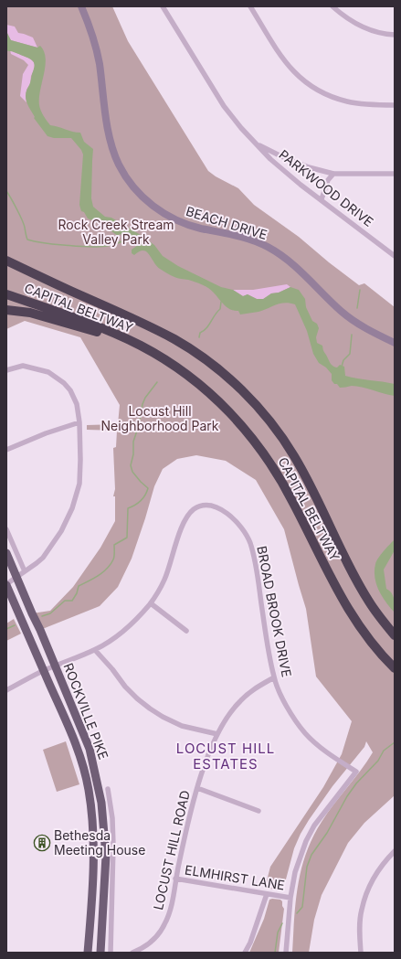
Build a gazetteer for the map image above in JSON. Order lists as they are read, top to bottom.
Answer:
{
  "streets": {
    "highway": ["CAPITAL BELTWAY"],
    "main road": ["ROCKVILLE PIKE"],
    "street": [
      "PARKWOOD DRIVE",
      "BEACH DRIVE",
      "BROAD BROOK DRIVE",
      "LOCUST HILL ROAD",
      "ELMHIRST LANE"
    ]
  },
  "crossings": [
    ["BROAD BROOK DRIVE", "ROCKVILLE PIKE"],
    ["BROAD BROOK DRIVE", "LOCUST HILL ROAD"],
    ["BROAD BROOK DRIVE", "ELMHIRST LANE"],
    ["LOCUST HILL ROAD", "ELMHIRST LANE"]
  ],
  "districts": ["LOCUST HILL ESTATES"],
  "parks": ["Rock Creek Stream Valley Park", "Locust Hill Neighborhood Park"],
  "places": {
    "building": ["Bethesda Meeting House"]
  }
}
